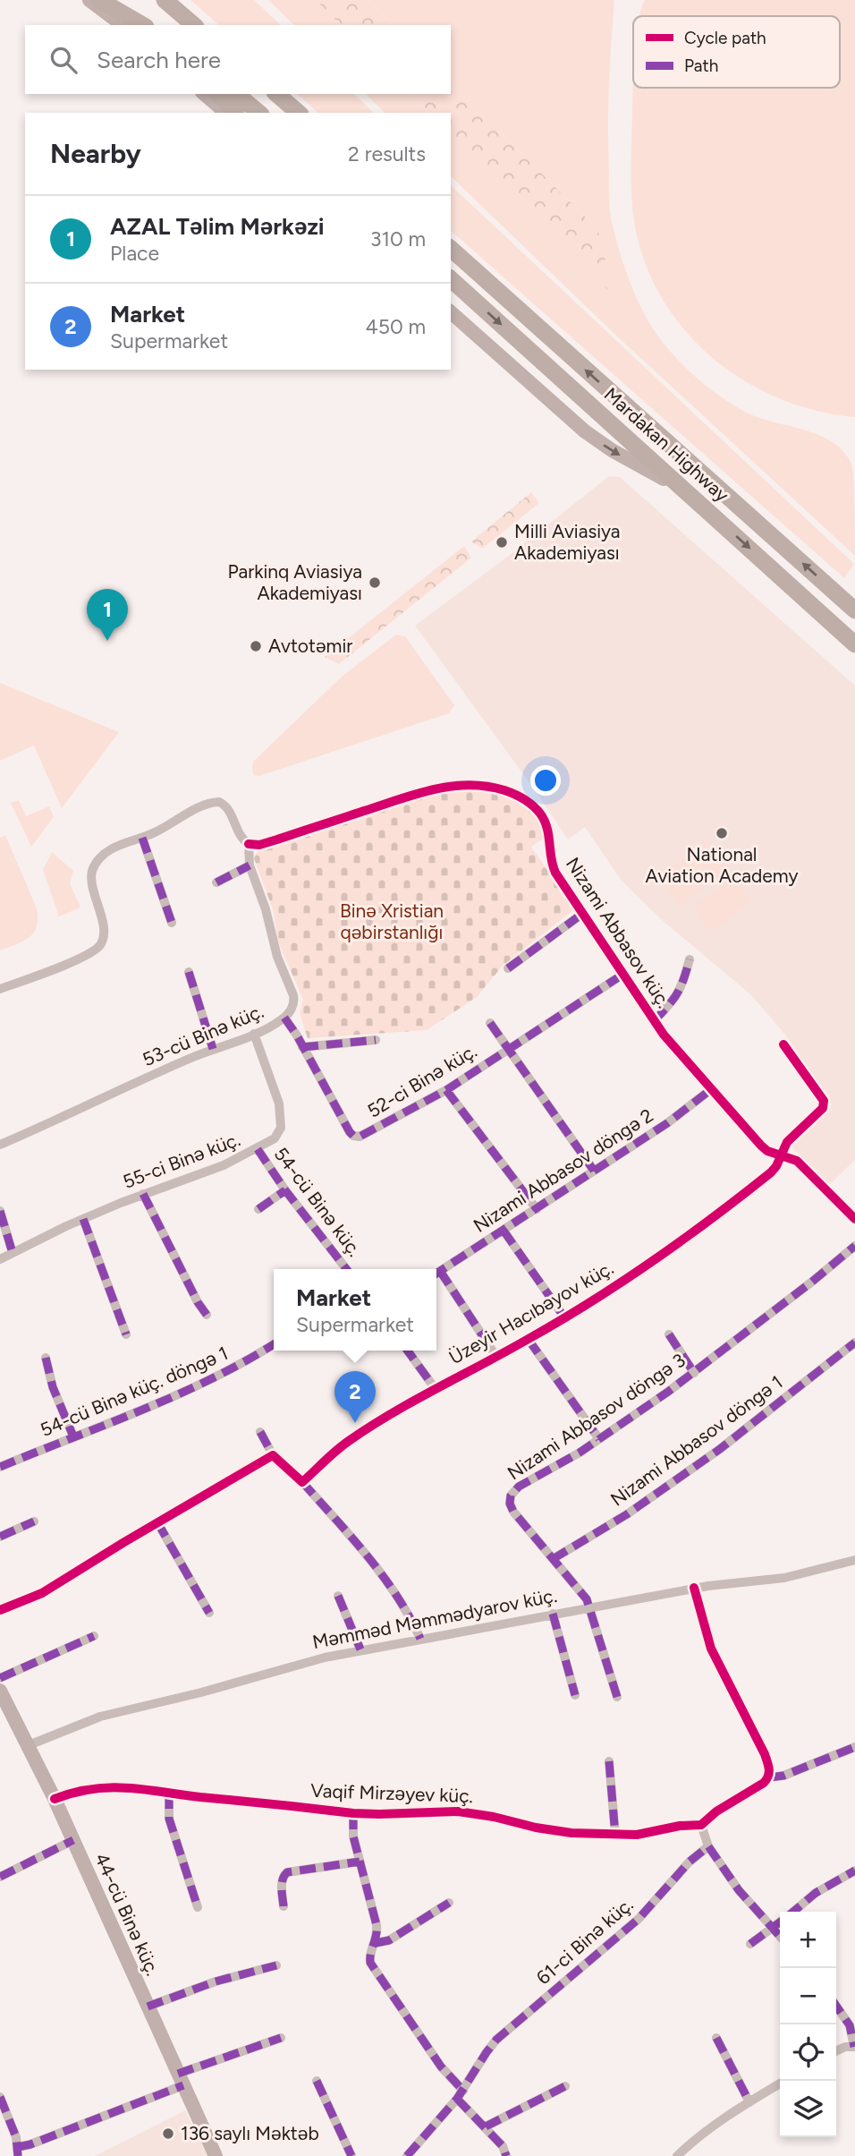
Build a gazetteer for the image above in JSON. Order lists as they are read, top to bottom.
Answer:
{
  "streets": {
    "highway": ["Mardakan Highway"],
    "street": [
      "Nizami Abbasov küç.",
      "53-cü Binə küç.",
      "52-ci Binə küç.",
      "55-ci Binə küç.",
      "Nizami Abbasov döngə 2",
      "54-cü Binə küç.",
      "Üzeyir Hacıbəyov küç.",
      "54-cü Binə küç. döngə 1",
      "Nizami Abbasov döngə 3",
      "Nizami Abbasov döngə 1",
      "Məmməd Məmmədyarov küç.",
      "Vaqif Mirzəyev küç.",
      "44-cü Binə küç.",
      "61-ci Binə küç."
    ]
  },
  "crossings": [
    ["Nizami Abbasov küç.", "53-cü Binə küç."],
    ["Nizami Abbasov küç.", "52-ci Binə küç."],
    ["Nizami Abbasov küç.", "Nizami Abbasov döngə 2"],
    ["Nizami Abbasov küç.", "Üzeyir Hacıbəyov küç."],
    ["53-cü Binə küç.", "52-ci Binə küç."],
    ["53-cü Binə küç.", "55-ci Binə küç."],
    ["55-ci Binə küç.", "54-cü Binə küç."],
    ["Nizami Abbasov döngə 3", "Nizami Abbasov döngə 1"],
    ["Nizami Abbasov döngə 3", "Məmməd Məmmədyarov küç."],
    ["Məmməd Məmmədyarov küç.", "44-cü Binə küç."],
    ["Vaqif Mirzəyev küç.", "44-cü Binə küç."]
  ],
  "parks": ["Binə Xristian qəbirstanlığı"],
  "places": [
    "Milli Aviasiya Akademiyası",
    "Parkinq Aviasiya Akademiyası",
    "Avtotəmir",
    "National Aviation Academy",
    "136 saylı Məktəb"
  ],
  "legend": ["Cycle path", "Path"],
  "page": {
    "search": "Search here",
    "heading": ["Nearby", "2 results"],
    "list": [
      {
        "mark": "1",
        "name": "AZAL Təlim Mərkəzi",
        "note": "Place",
        "value": "310 m"
      },
      {
        "mark": "2",
        "name": "Market",
        "note": "Supermarket",
        "value": "450 m"
      }
    ],
    "pins": ["1", "2"],
    "popup": ["Market", "Supermarket"],
    "map_buttons": ["+", "−"]
  }
}
